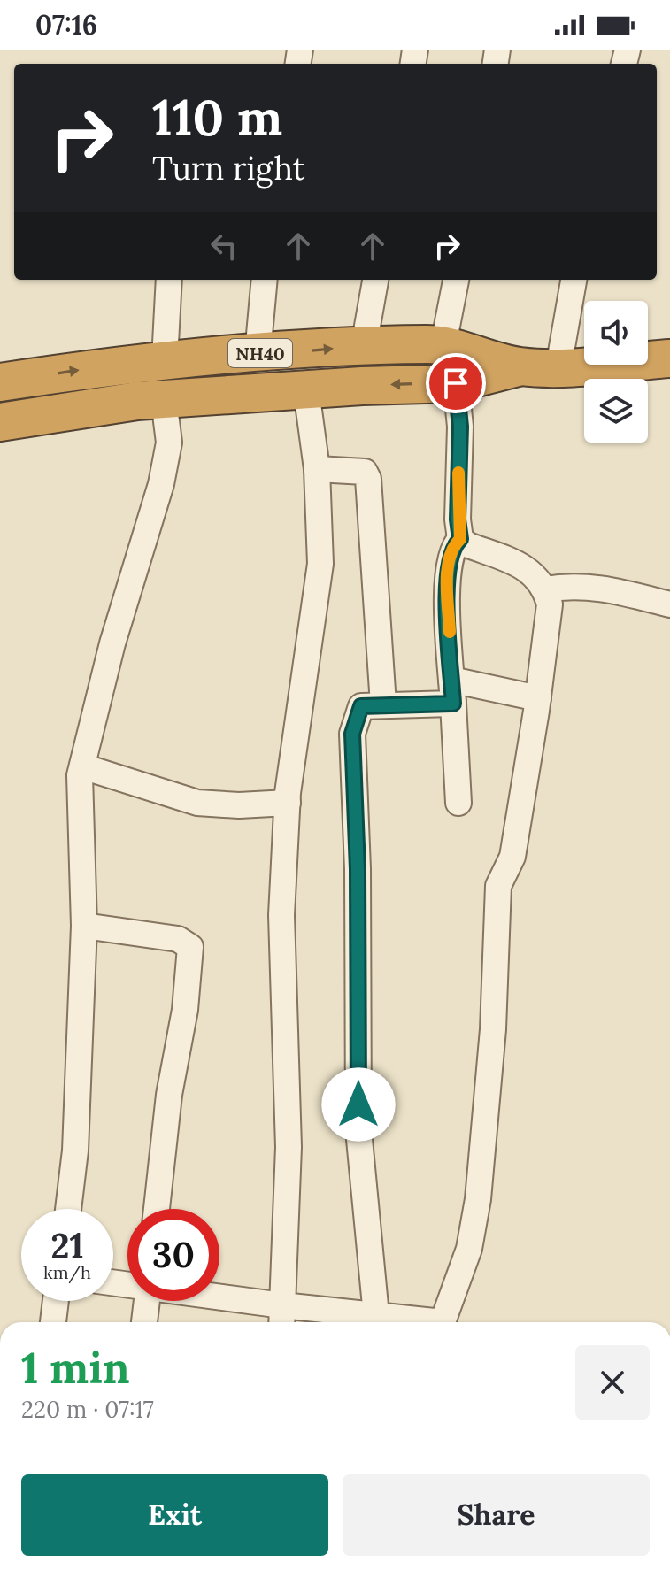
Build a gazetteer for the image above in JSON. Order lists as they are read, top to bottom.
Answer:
{
  "streets": {
    "highway": ["NH40"]
  },
  "page": {
    "status": "07:16",
    "turn": ["110 m", "Turn right"],
    "speed": "21 km/h",
    "limit": "30",
    "heading": ["1 min", "220 m · 07:17"],
    "buttons": ["Exit", "Share"]
  }
}
